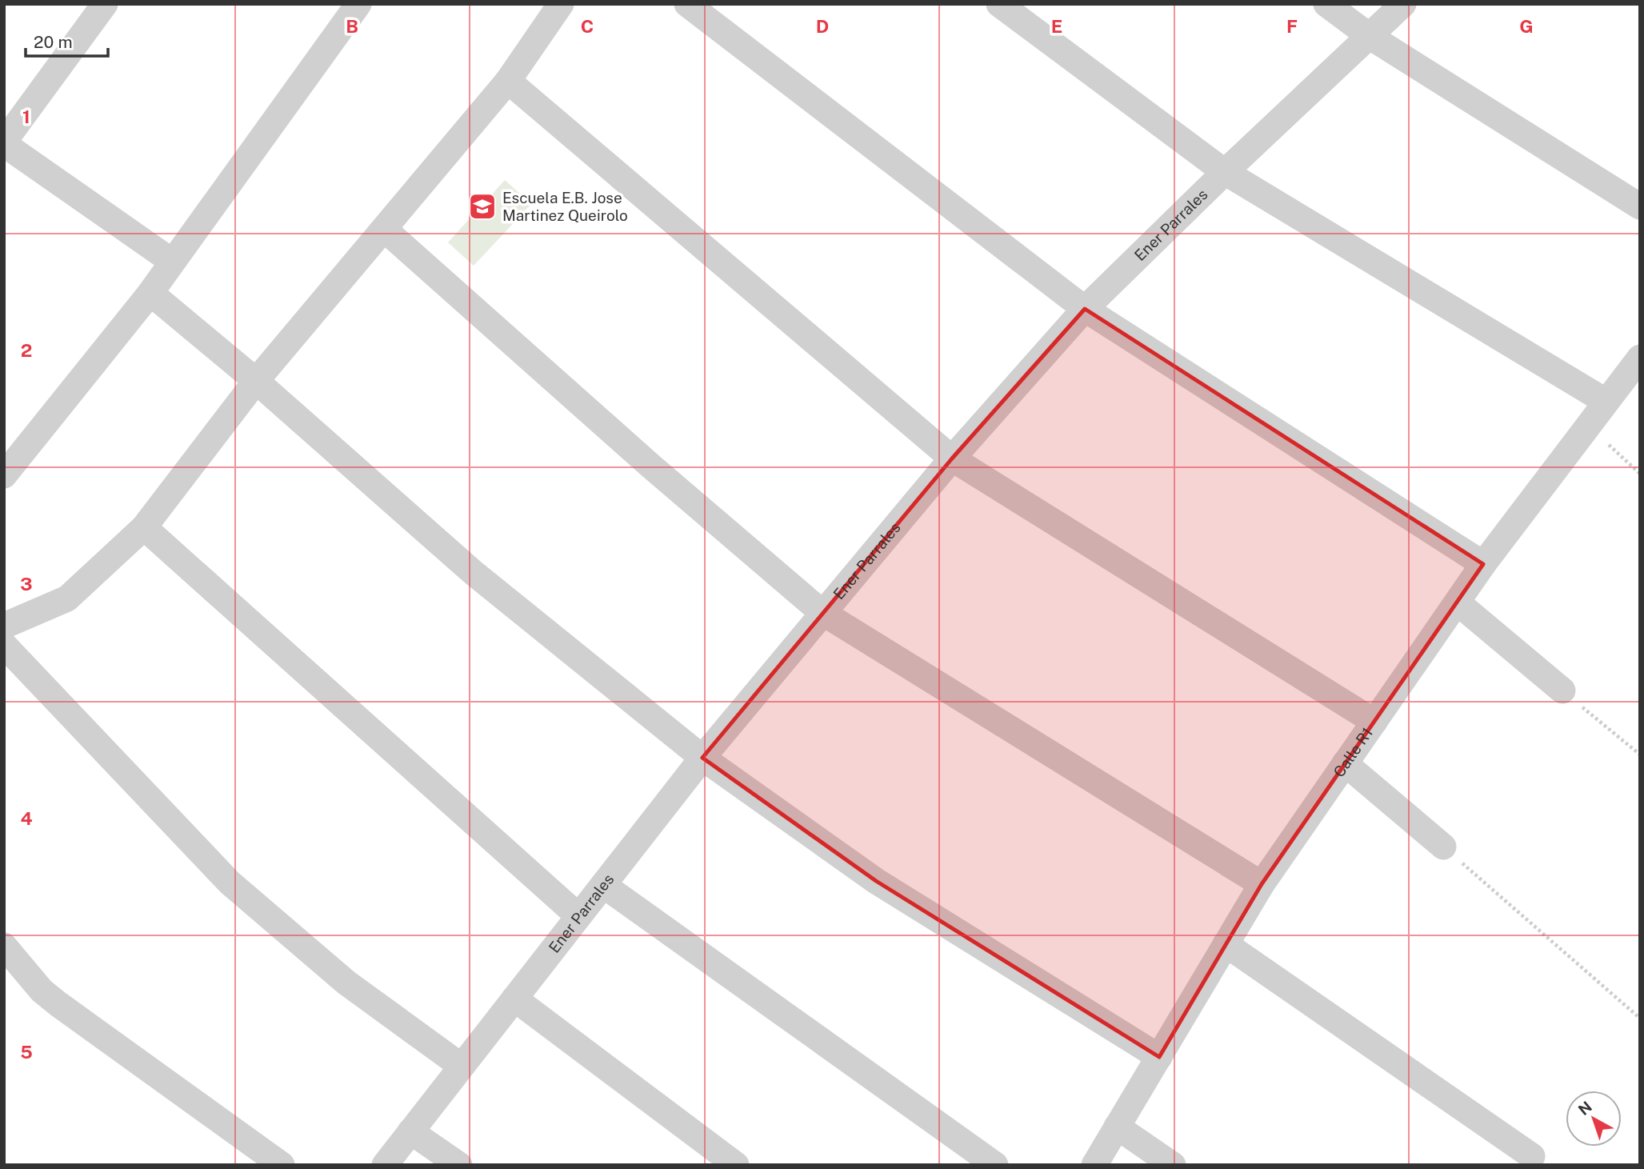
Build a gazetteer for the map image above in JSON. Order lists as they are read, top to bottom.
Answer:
{
  "streets": {
    "street": ["Ener Parrales", "Calle R1"]
  },
  "places": {
    "school or university": ["Escuela E.B. Jose Martinez Queirolo"]
  },
  "scale_bar": "20 m",
  "north": "top left",
  "grid": {
    "columns": [
      "B",
      "C",
      "D",
      "E",
      "F",
      "G"
    ],
    "rows": [
      "1",
      "2",
      "3",
      "4",
      "5"
    ]
  }
}
